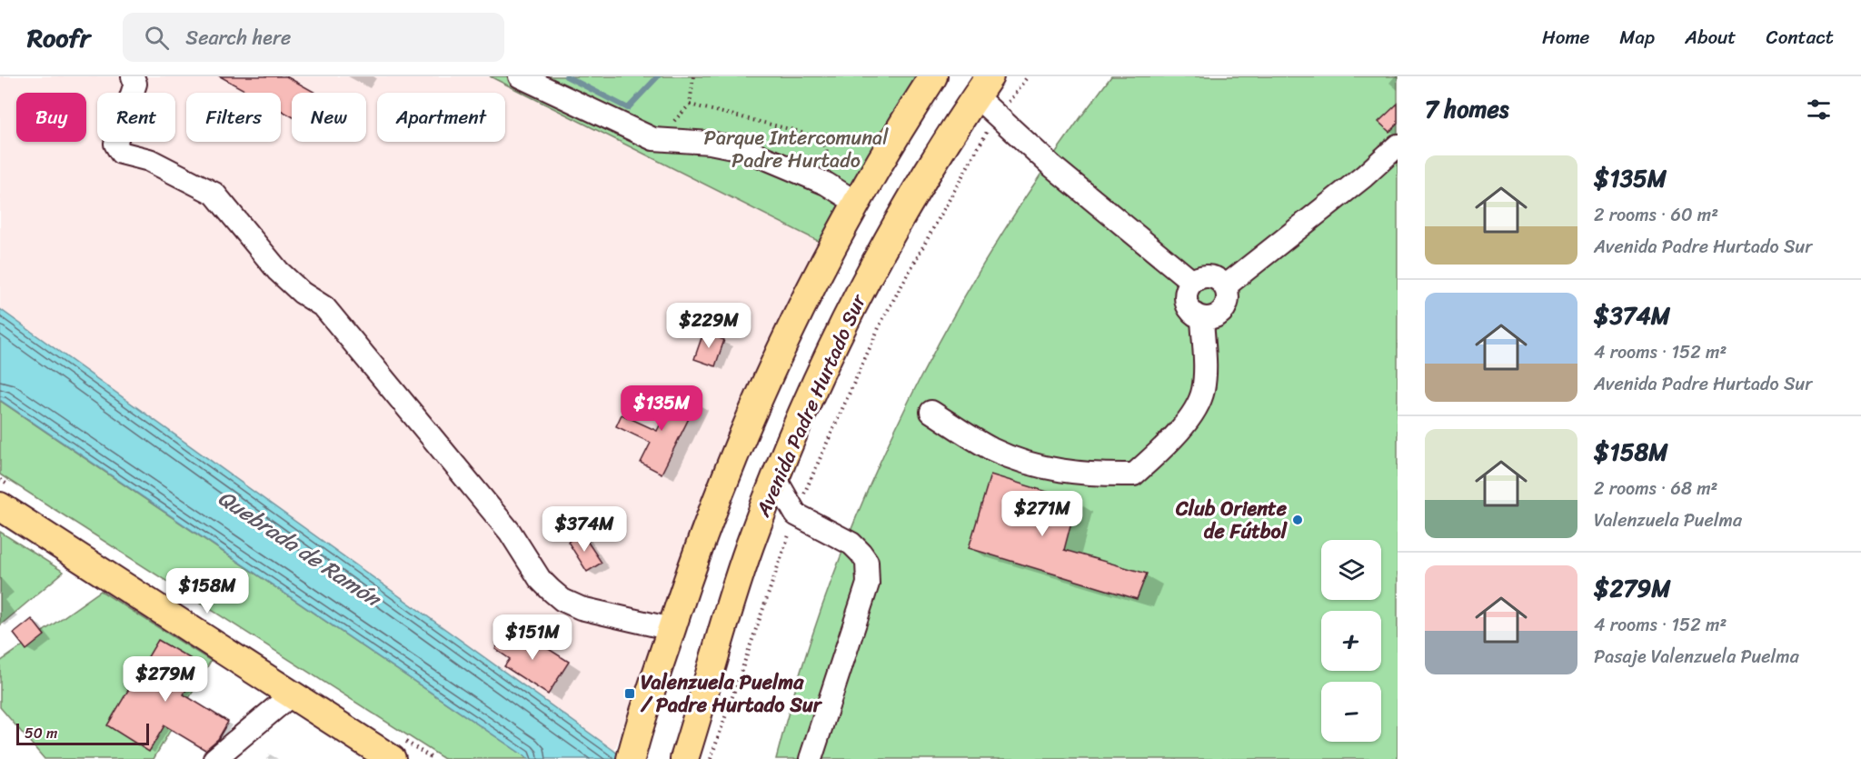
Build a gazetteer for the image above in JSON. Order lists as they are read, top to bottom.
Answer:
{
  "streets": {
    "main road": ["Avenida Padre Hurtado Sur"]
  },
  "water": ["Quebrada de Ramón"],
  "parks": ["Parque Intercomunal Padre Hurtado"],
  "places": {
    "other": ["Club Oriente de Fútbol"],
    "transit": ["Valenzuela Puelma / Padre Hurtado Sur"]
  },
  "scale_bar": "50 m",
  "page": {
    "header": "Roofr",
    "search": "Search here",
    "nav": [
      "Home",
      "Map",
      "About",
      "Contact"
    ],
    "heading": "7 homes",
    "chip": [
      "Buy",
      "Rent",
      "Filters",
      "New",
      "Apartment"
    ],
    "list": [
      {
        "name": "$135M",
        "note": "2 rooms · 60 m² · Avenida Padre Hurtado Sur"
      },
      {
        "name": "$374M",
        "note": "4 rooms · 152 m² · Avenida Padre Hurtado Sur"
      },
      {
        "name": "$158M",
        "note": "2 rooms · 68 m² · Valenzuela Puelma"
      },
      {
        "name": "$279M",
        "note": "4 rooms · 152 m² · Pasaje Valenzuela Puelma"
      }
    ],
    "price": [
      "$229M",
      "$135M",
      "$271M",
      "$374M",
      "$158M",
      "$151M",
      "$279M"
    ],
    "map_buttons": ["+", "−"],
    "scale": "50 m"
  }
}
